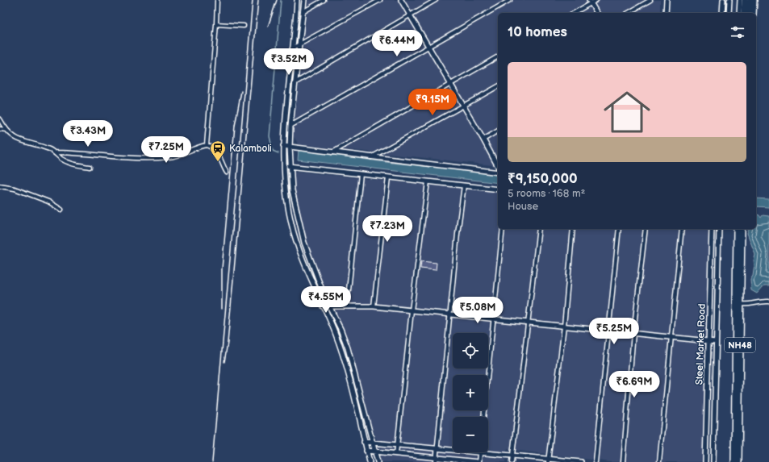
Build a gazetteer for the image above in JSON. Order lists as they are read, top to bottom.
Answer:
{
  "streets": {
    "highway": ["NH48"],
    "street": ["Steel Market Road"]
  },
  "places": {
    "station": ["Kalamboli"]
  },
  "page": {
    "heading": "10 homes",
    "price": [
      "₹6.44M",
      "₹3.52M",
      "₹9.15M",
      "₹3.43M",
      "₹7.25M",
      "₹7.23M",
      "₹4.55M",
      "₹5.08M",
      "₹5.25M",
      "₹6.69M"
    ],
    "list": [
      {
        "name": "₹9,150,000",
        "note": "5 rooms · 168 m² · House"
      }
    ],
    "map_buttons": ["+", "−"]
  }
}
